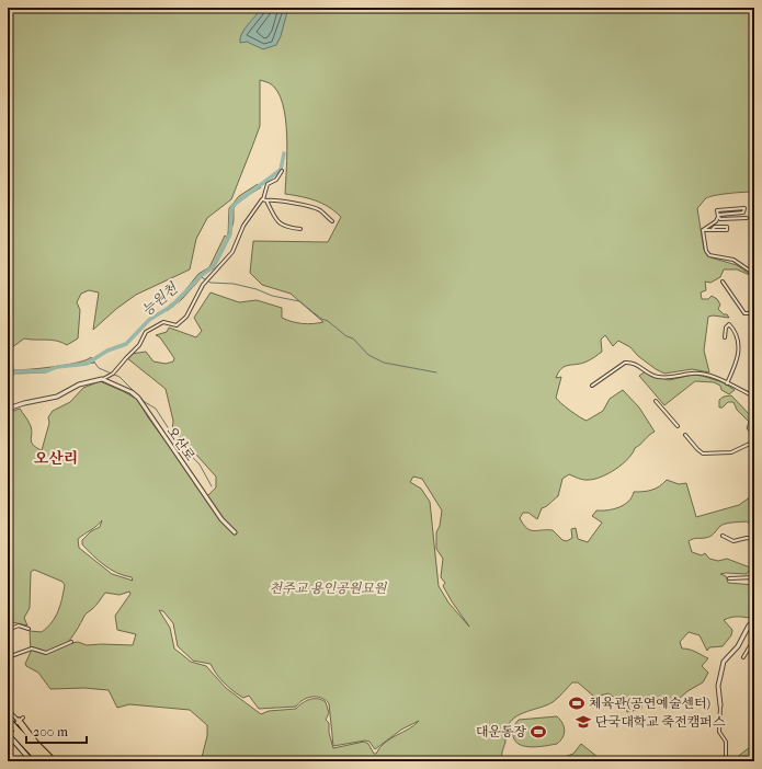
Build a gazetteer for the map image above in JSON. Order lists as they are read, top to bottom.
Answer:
{
  "streets": {
    "street": ["오산로"]
  },
  "districts": ["오산리"],
  "water": ["능원천"],
  "parks": ["천주교 용인공원묘원"],
  "places": {
    "sports": ["체육관(공연예술센터)", "대운동장"],
    "school or university": ["단국대학교 죽전캠퍼스"]
  },
  "scale_bar": "200 m"
}
